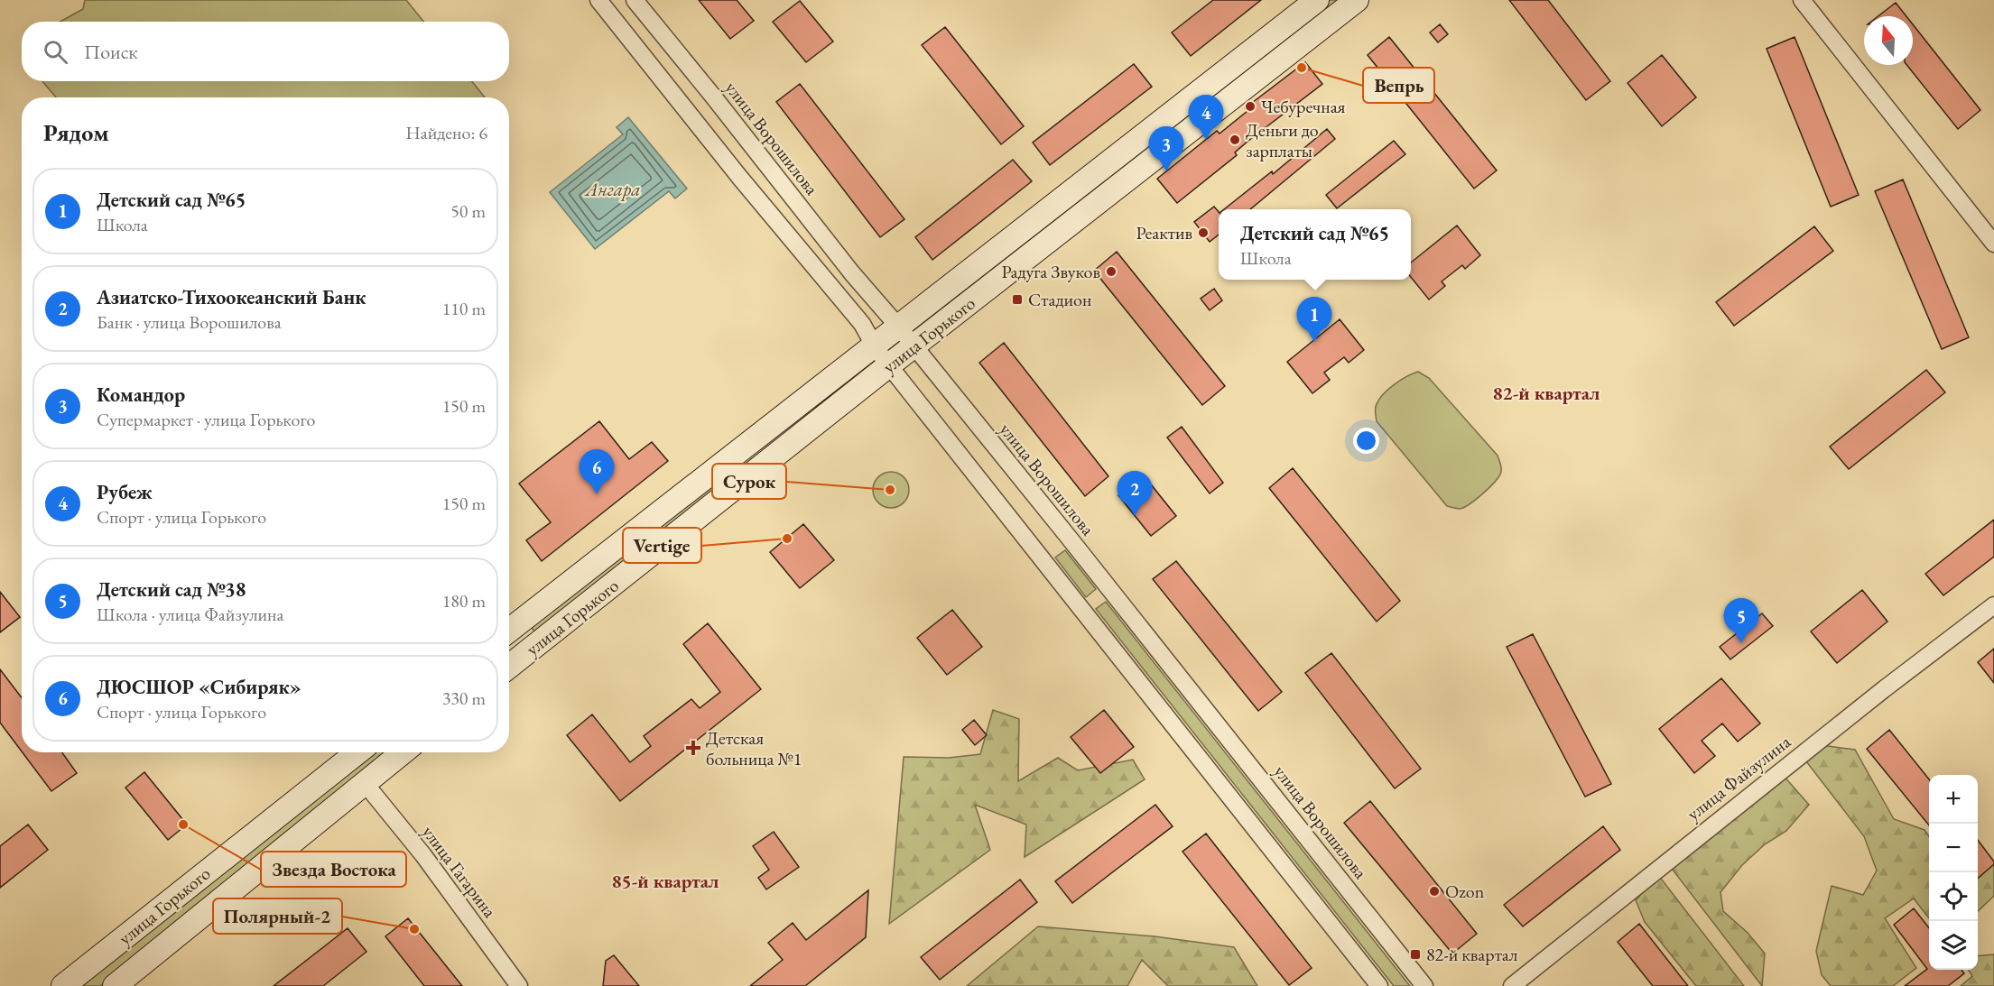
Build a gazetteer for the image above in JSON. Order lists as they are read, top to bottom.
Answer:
{
  "streets": {
    "main road": ["улица Горького"],
    "street": ["улица Ворошилова", "улица Файзулина", "улица Гагарина"]
  },
  "crossings": [
    ["улица Ворошилова", "улица Горького"],
    ["улица Горького", "улица Гагарина"]
  ],
  "districts": ["82-й квартал", "85-й квартал"],
  "water": ["Ангара"],
  "places": {
    "other": [
      "Вепрь",
      "Чебуречная",
      "Деньги до зарплаты",
      "Реактив",
      "Радуга Звуков",
      "Сурок",
      "Vertige",
      "Звезда Востока",
      "Ozon",
      "Полярный-2"
    ],
    "transit": ["Стадион", "82-й квартал"],
    "health": ["Детская больница №1"]
  },
  "north": "top",
  "page": {
    "search": "Поиск",
    "pins": [
      "4",
      "3",
      "1",
      "6",
      "2",
      "5"
    ],
    "heading": ["Рядом", "Найдено: 6"],
    "list": [
      {
        "mark": "1",
        "name": "Детский сад №65",
        "note": "Школа",
        "value": "50 m"
      },
      {
        "mark": "2",
        "name": "Азиатско-Тихоокеанский Банк",
        "note": "Банк · улица Ворошилова",
        "value": "110 m"
      },
      {
        "mark": "3",
        "name": "Командор",
        "note": "Супермаркет · улица Горького",
        "value": "150 m"
      },
      {
        "mark": "4",
        "name": "Рубеж",
        "note": "Спорт · улица Горького",
        "value": "150 m"
      },
      {
        "mark": "5",
        "name": "Детский сад №38",
        "note": "Школа · улица Файзулина",
        "value": "180 m"
      },
      {
        "mark": "6",
        "name": "ДЮСШОР «Сибиряк»",
        "note": "Спорт · улица Горького",
        "value": "330 m"
      }
    ],
    "popup": ["Детский сад №65", "Школа"],
    "map_buttons": ["+", "−"]
  }
}
